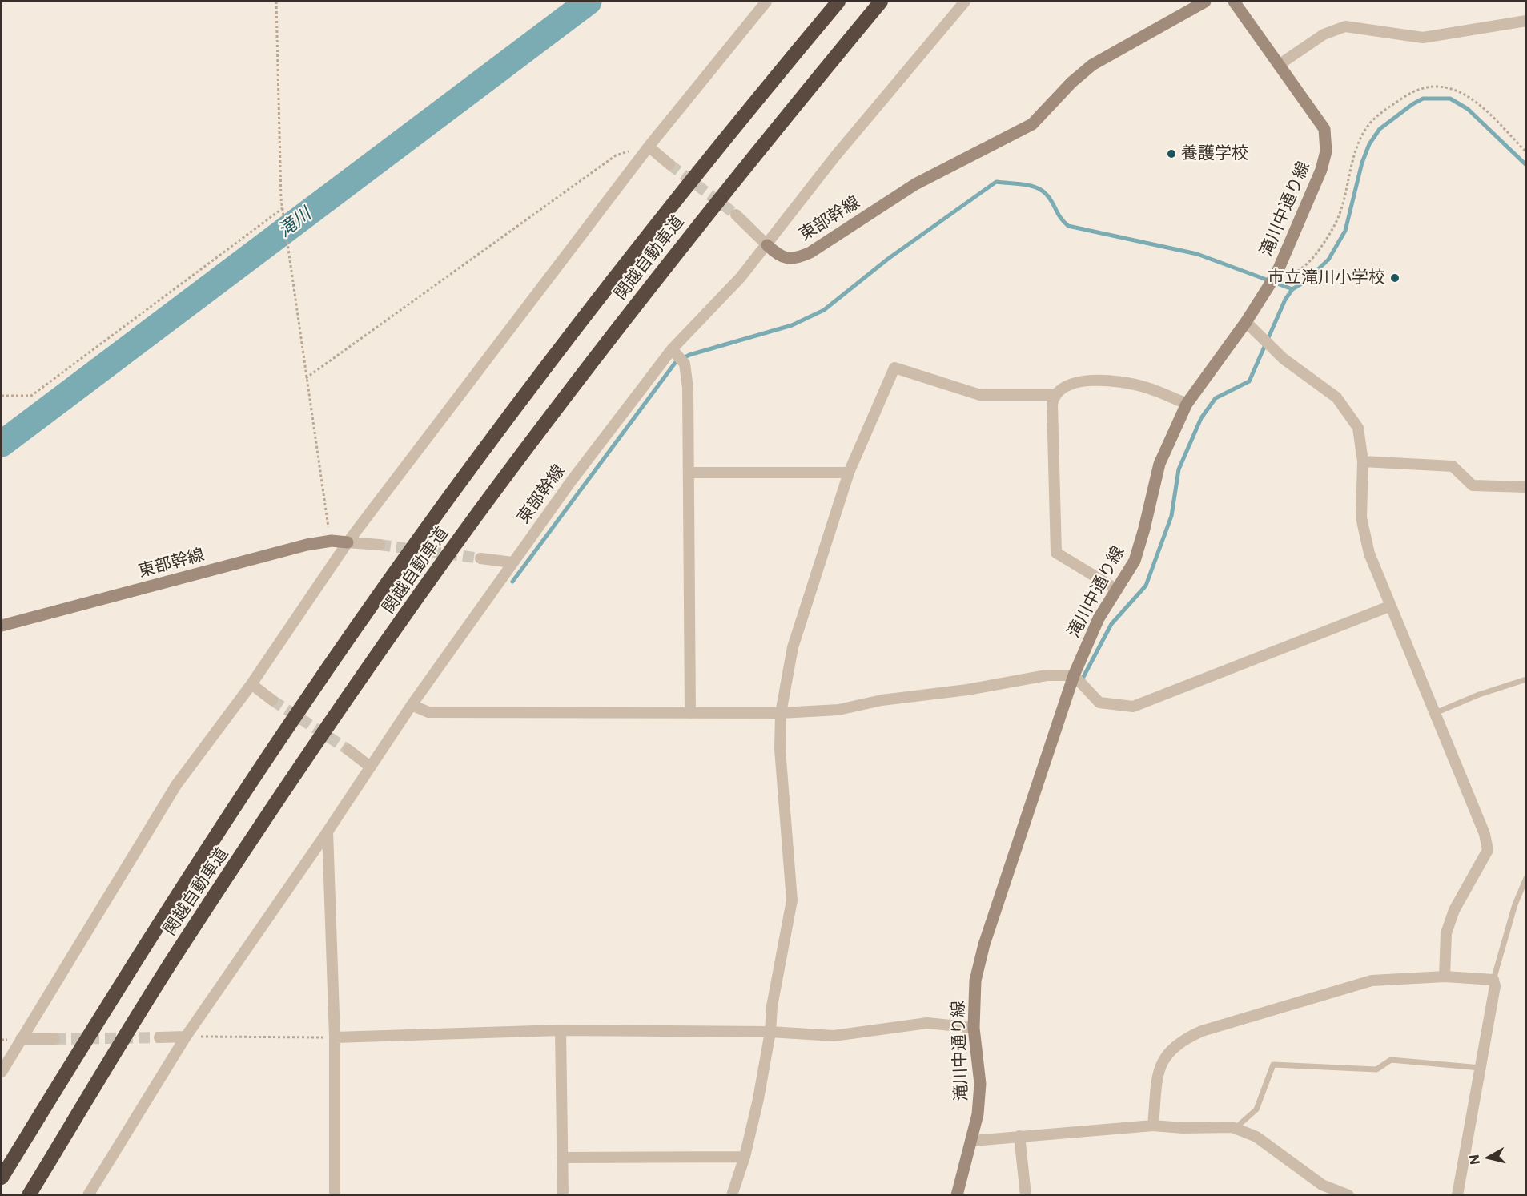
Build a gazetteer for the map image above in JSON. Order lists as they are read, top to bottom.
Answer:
{
  "streets": {
    "highway": ["関越自動車道"],
    "street": ["滝川中通り線", "東部幹線"]
  },
  "water": ["滝川"],
  "places": ["養護学校", "市立滝川小学校"],
  "north": "left"
}
